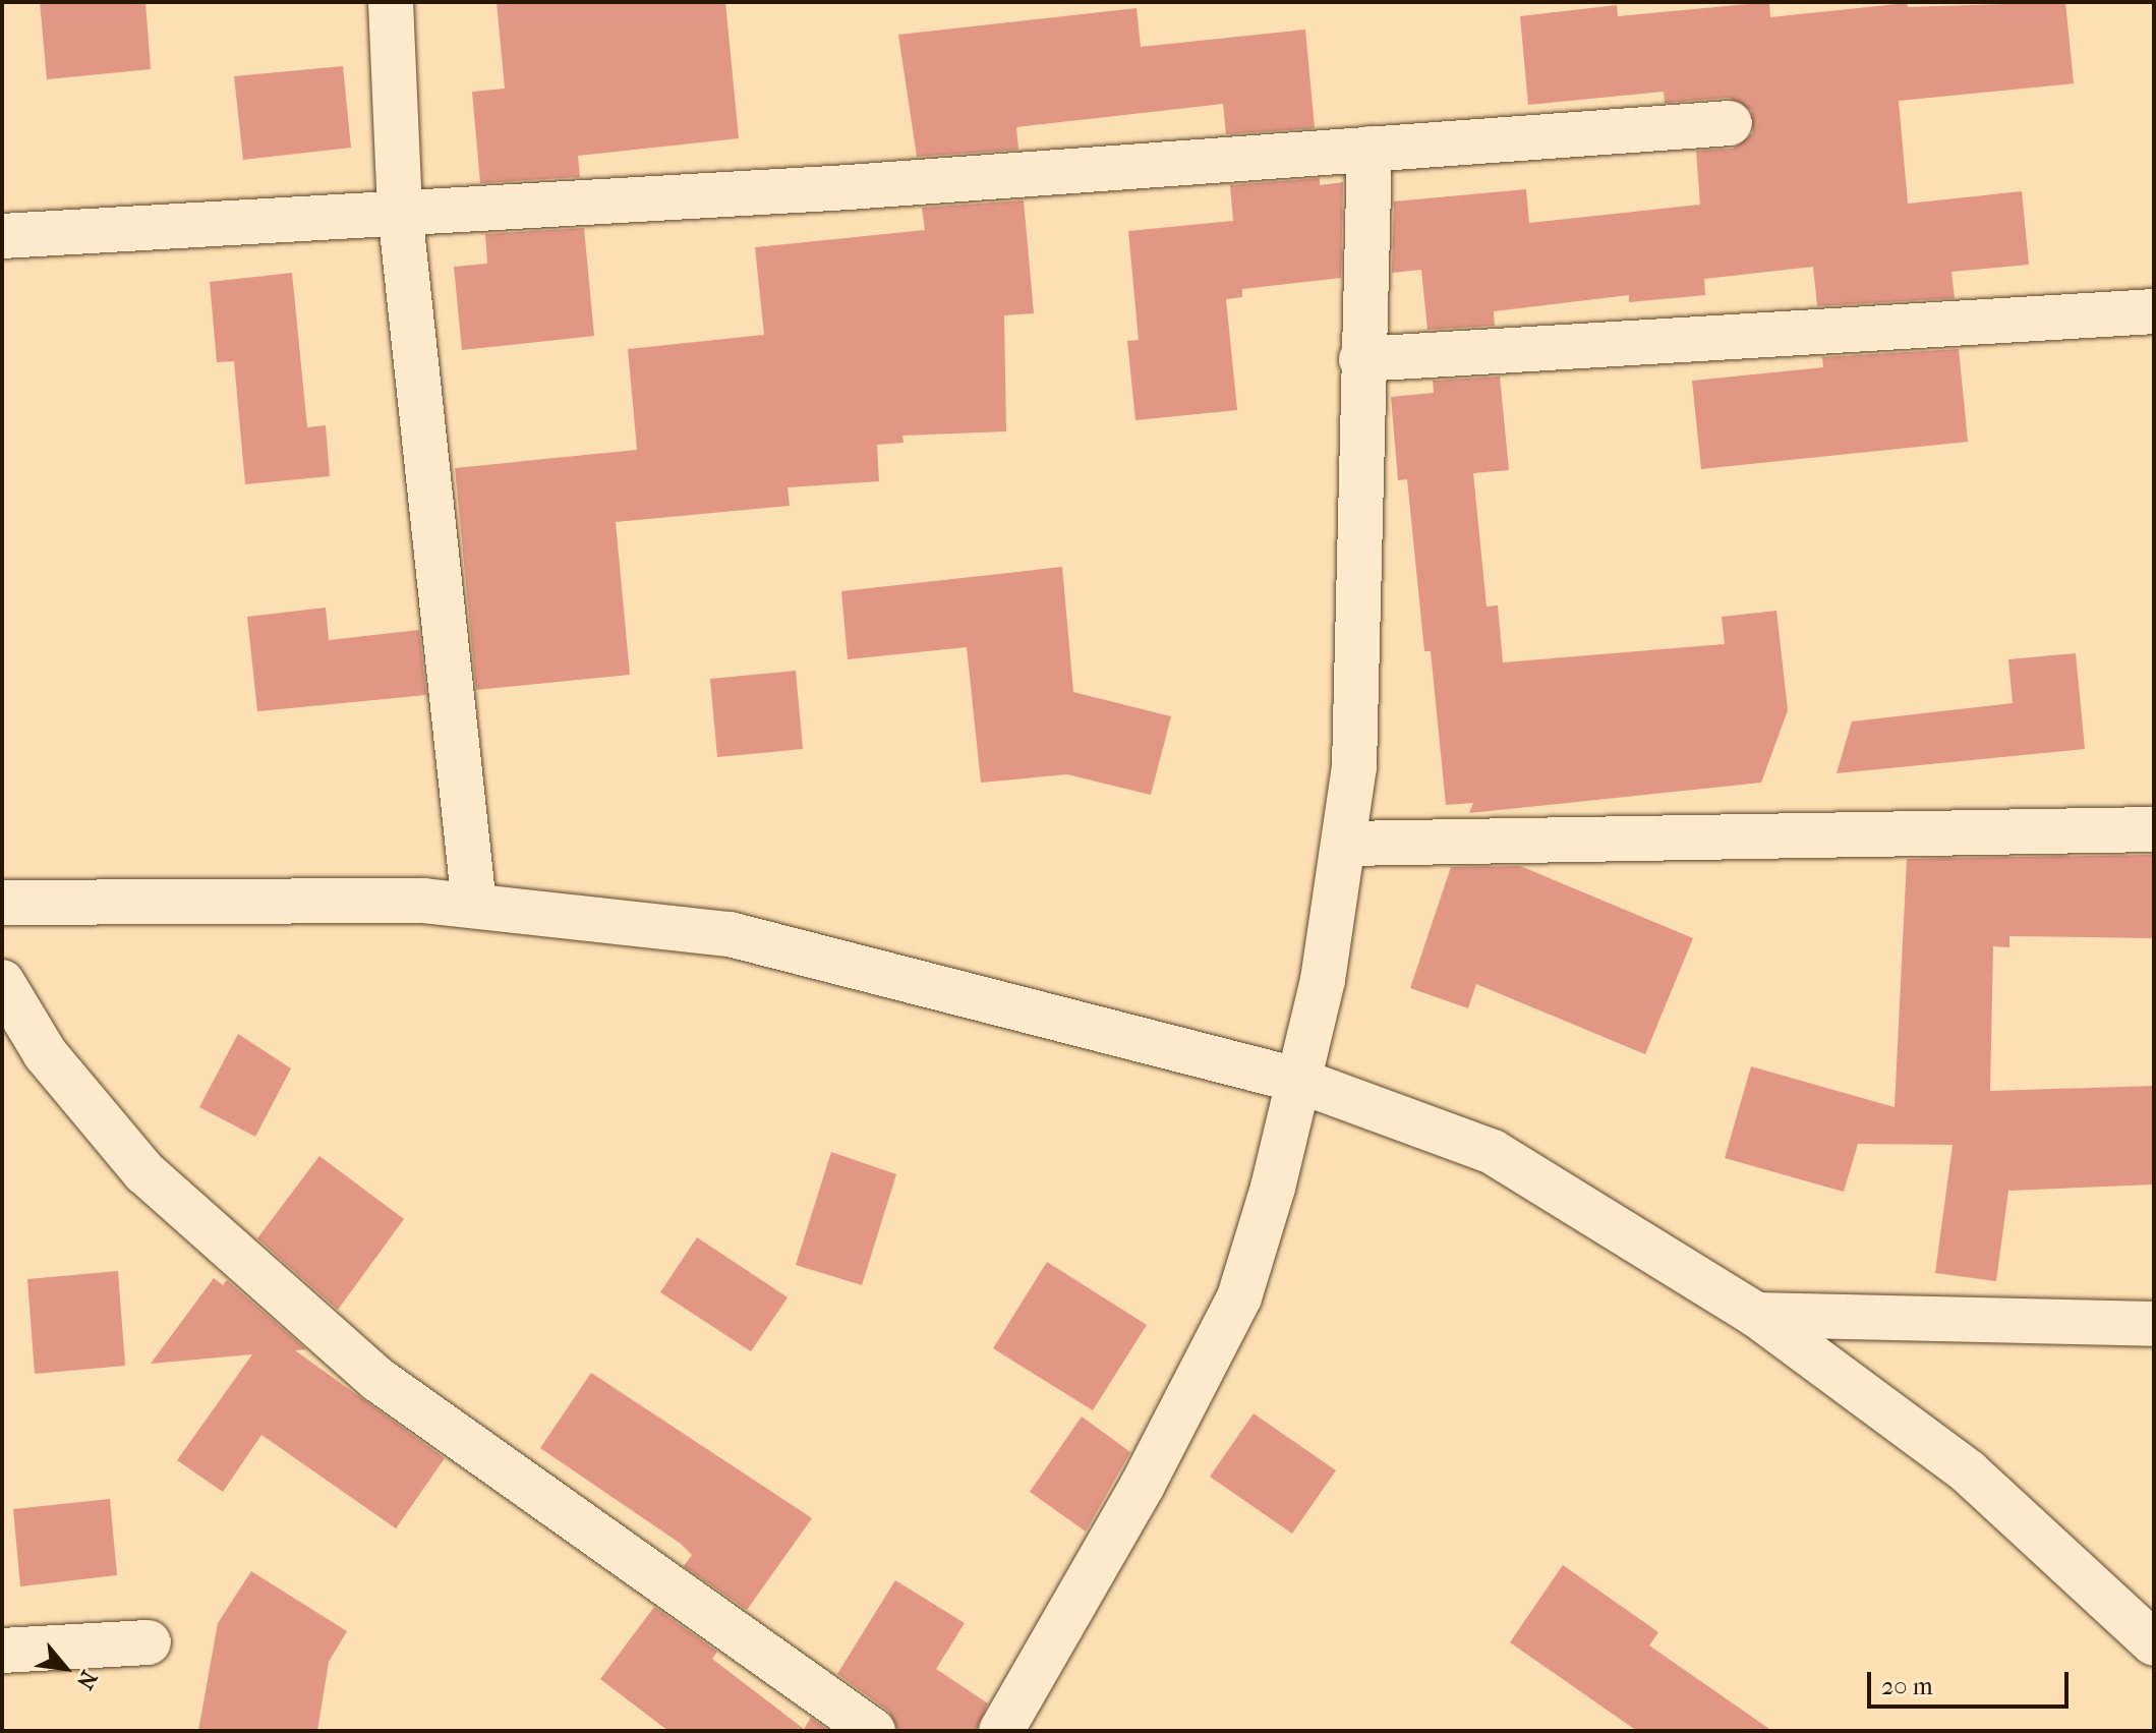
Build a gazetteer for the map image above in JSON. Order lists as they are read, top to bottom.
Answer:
{
  "scale_bar": "20 m",
  "north": "bottom right"
}
